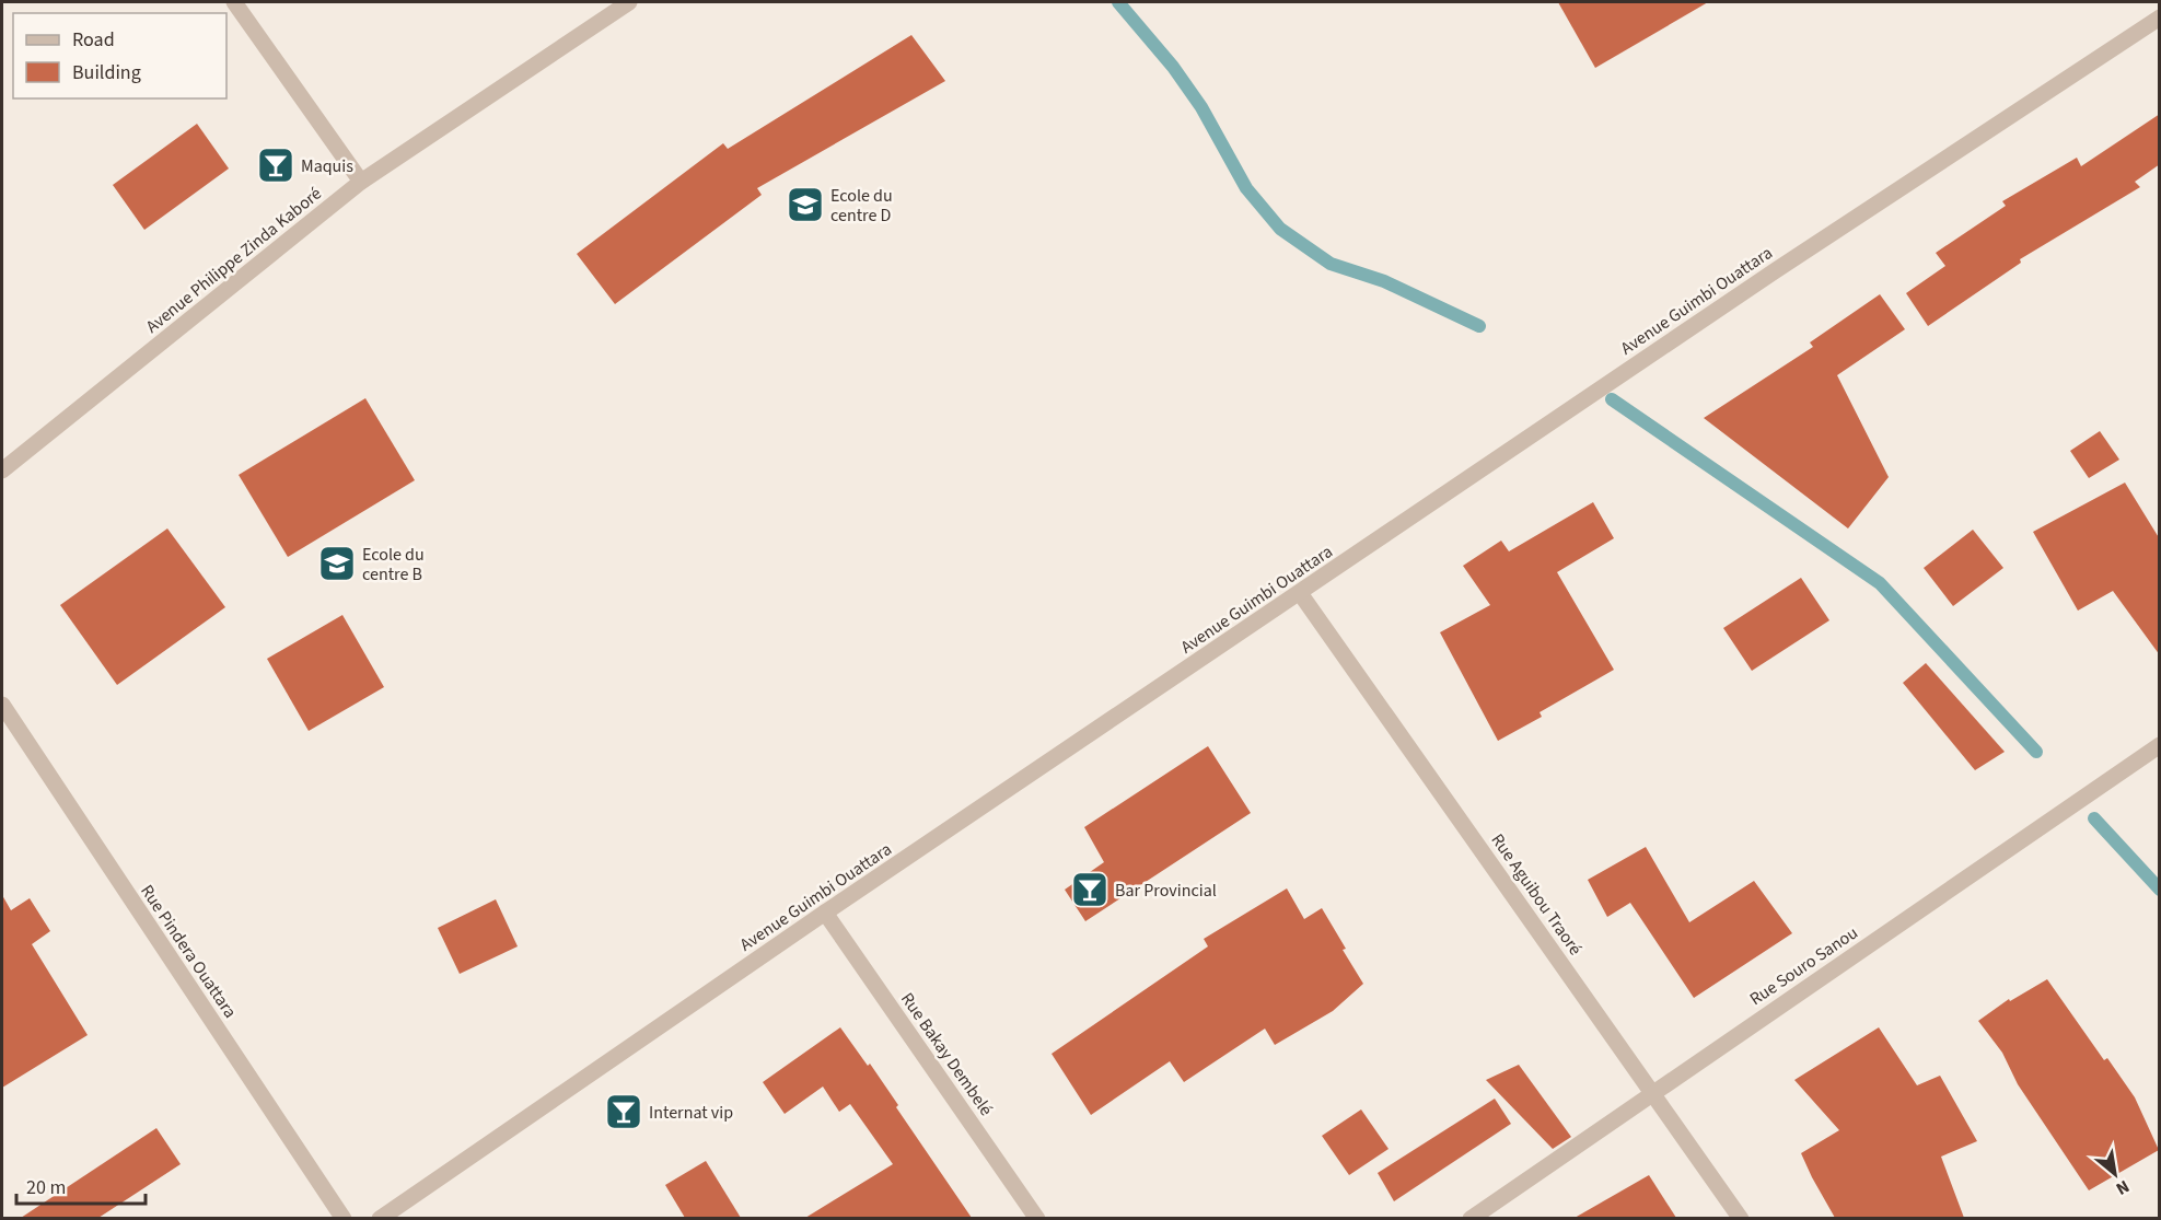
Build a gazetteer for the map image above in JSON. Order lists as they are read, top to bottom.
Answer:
{
  "streets": {
    "street": [
      "Avenue Philippe Zinda Kaboré",
      "Avenue Guimbi Ouattara",
      "Rue Aguibou Traoré",
      "Rue Pindera Ouattara",
      "Rue Souro Sanou",
      "Rue Bakay Dembelé"
    ]
  },
  "crossings": [
    ["Avenue Guimbi Ouattara", "Rue Aguibou Traoré"],
    ["Avenue Guimbi Ouattara", "Rue Bakay Dembelé"],
    ["Rue Aguibou Traoré", "Rue Souro Sanou"]
  ],
  "places": {
    "bar": ["Maquis", "Bar Provincial", "Internat vip"],
    "school or university": ["Ecole du centre D", "Ecole du centre B"]
  },
  "legend": ["Road", "Building"],
  "scale_bar": "20 m",
  "north": "bottom right"
}
